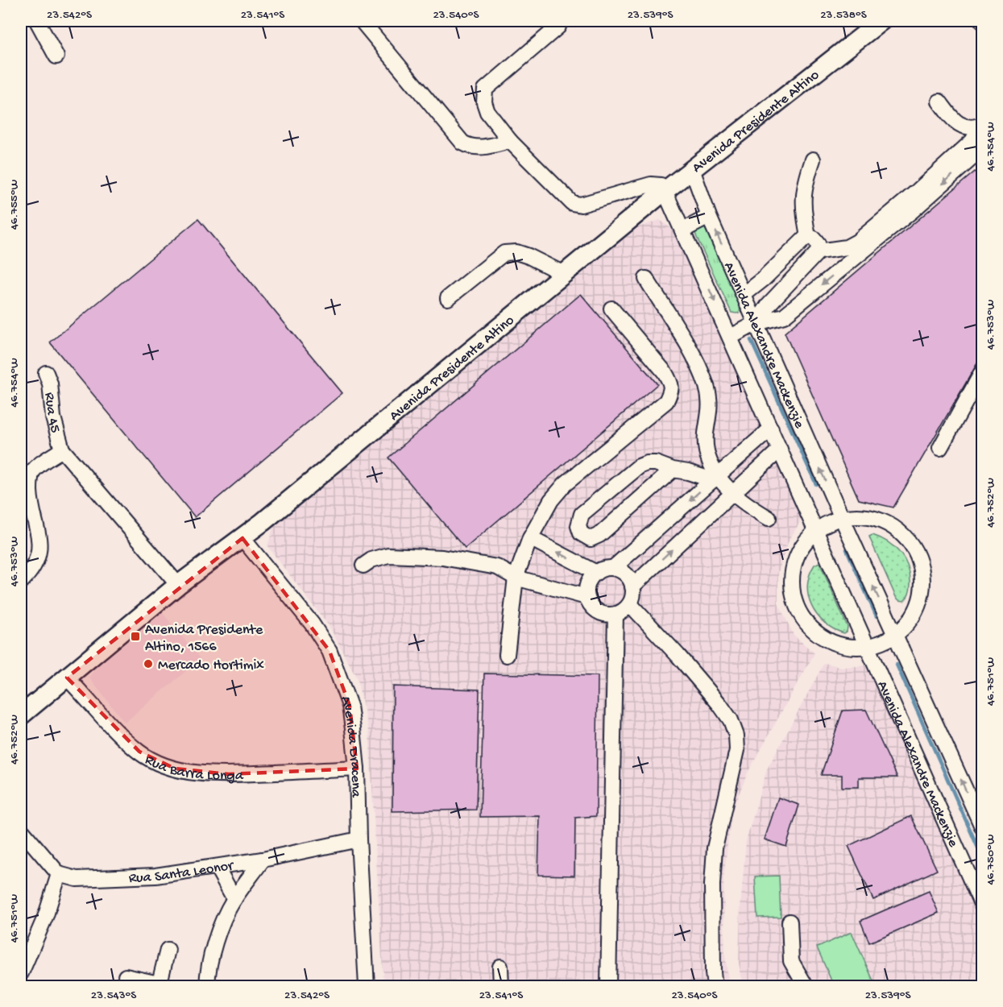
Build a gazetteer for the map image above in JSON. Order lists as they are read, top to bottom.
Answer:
{
  "streets": {
    "main road": ["Avenida Presidente Altino"],
    "street": [
      "Avenida Alexandre Mackenzie",
      "Rua 45",
      "Avenida Dracena",
      "Rua Barra Longa",
      "Rua Santa Leonor"
    ]
  },
  "crossings": [
    ["Avenida Presidente Altino", "Avenida Alexandre Mackenzie"],
    ["Avenida Presidente Altino", "Avenida Dracena"],
    ["Avenida Presidente Altino", "Rua Barra Longa"],
    ["Avenida Dracena", "Rua Barra Longa"],
    ["Avenida Dracena", "Rua Santa Leonor"]
  ],
  "places": {
    "transit": ["Avenida Presidente Altino, 1566"],
    "other": ["Mercado Hortimix"]
  },
  "coordinates": [
    "23.542°S",
    "23.541°S",
    "23.540°S",
    "23.539°S",
    "23.538°S",
    "46.754°W",
    "46.755°W",
    "46.753°W",
    "46.752°W",
    "46.751°W",
    "46.750°W",
    "23.543°S"
  ]
}
